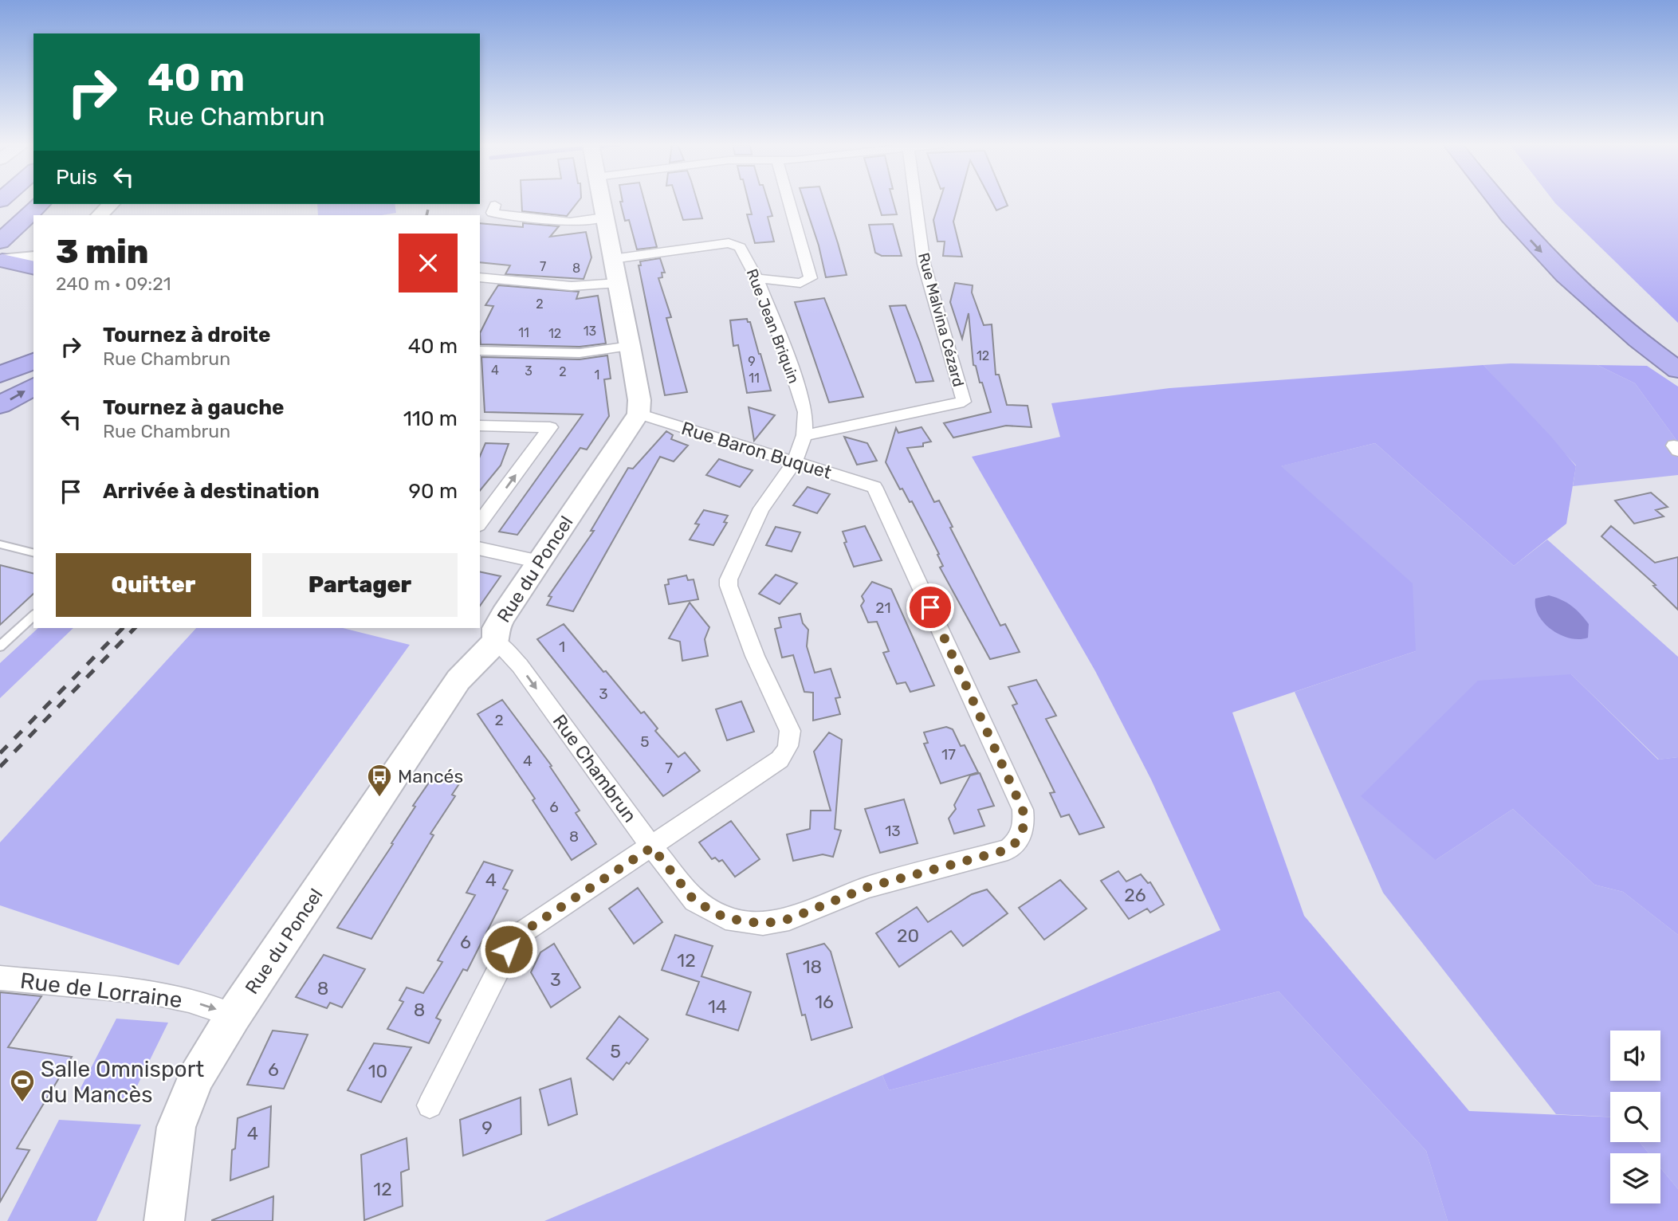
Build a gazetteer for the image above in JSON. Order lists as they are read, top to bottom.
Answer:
{
  "streets": {
    "street": [
      "Rue Malvina Cézard",
      "Rue Jean Briquin",
      "Rue Baron Buquet",
      "Rue du Poncel",
      "Rue Chambrun",
      "Rue de Lorraine"
    ]
  },
  "crossings": [
    ["Rue Malvina Cézard", "Rue Jean Briquin"],
    ["Rue Baron Buquet", "Rue du Poncel"],
    ["Rue Baron Buquet", "Rue Chambrun"],
    ["Rue du Poncel", "Rue Chambrun"],
    ["Rue du Poncel", "Rue de Lorraine"]
  ],
  "one_way": ["Rue de Lorraine"],
  "places": {
    "bus stop": ["Mancés"],
    "sports": ["Salle Omnisport du Mancès"]
  },
  "house_numbers": [
    "7",
    "8",
    "2",
    "13",
    "11",
    "12",
    "12",
    "9",
    "4",
    "3",
    "2",
    "1",
    "11",
    "21",
    "1",
    "3",
    "2",
    "5",
    "17",
    "4",
    "7",
    "6",
    "13",
    "8",
    "4",
    "26",
    "20",
    "6",
    "12",
    "18",
    "3",
    "8",
    "16",
    "14",
    "8",
    "5",
    "6",
    "10",
    "9",
    "4",
    "12"
  ],
  "page": {
    "turn": ["40 m", "Rue Chambrun"],
    "then": "Puis",
    "heading": ["3 min", "240 m · 09:21"],
    "list": [
      {
        "name": "Tournez à droite",
        "note": "Rue Chambrun",
        "value": "40 m"
      },
      {
        "name": "Tournez à gauche",
        "note": "Rue Chambrun",
        "value": "110 m"
      },
      {
        "name": "Arrivée à destination",
        "value": "90 m"
      }
    ],
    "buttons": ["Quitter", "Partager"]
  }
}
